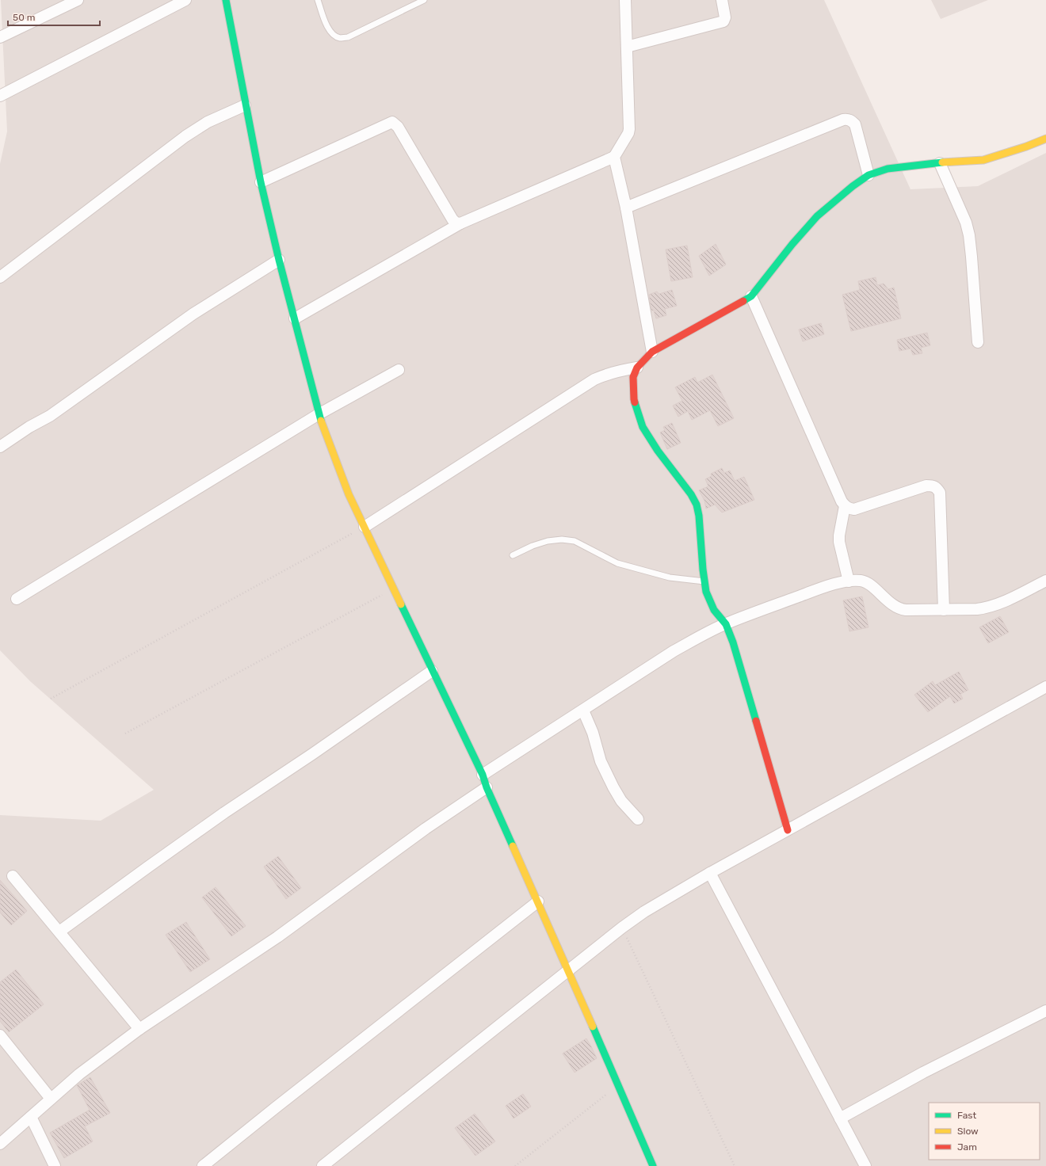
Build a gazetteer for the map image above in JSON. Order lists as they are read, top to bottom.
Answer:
{
  "legend": ["Fast", "Slow", "Jam"],
  "scale_bar": "50 m"
}
